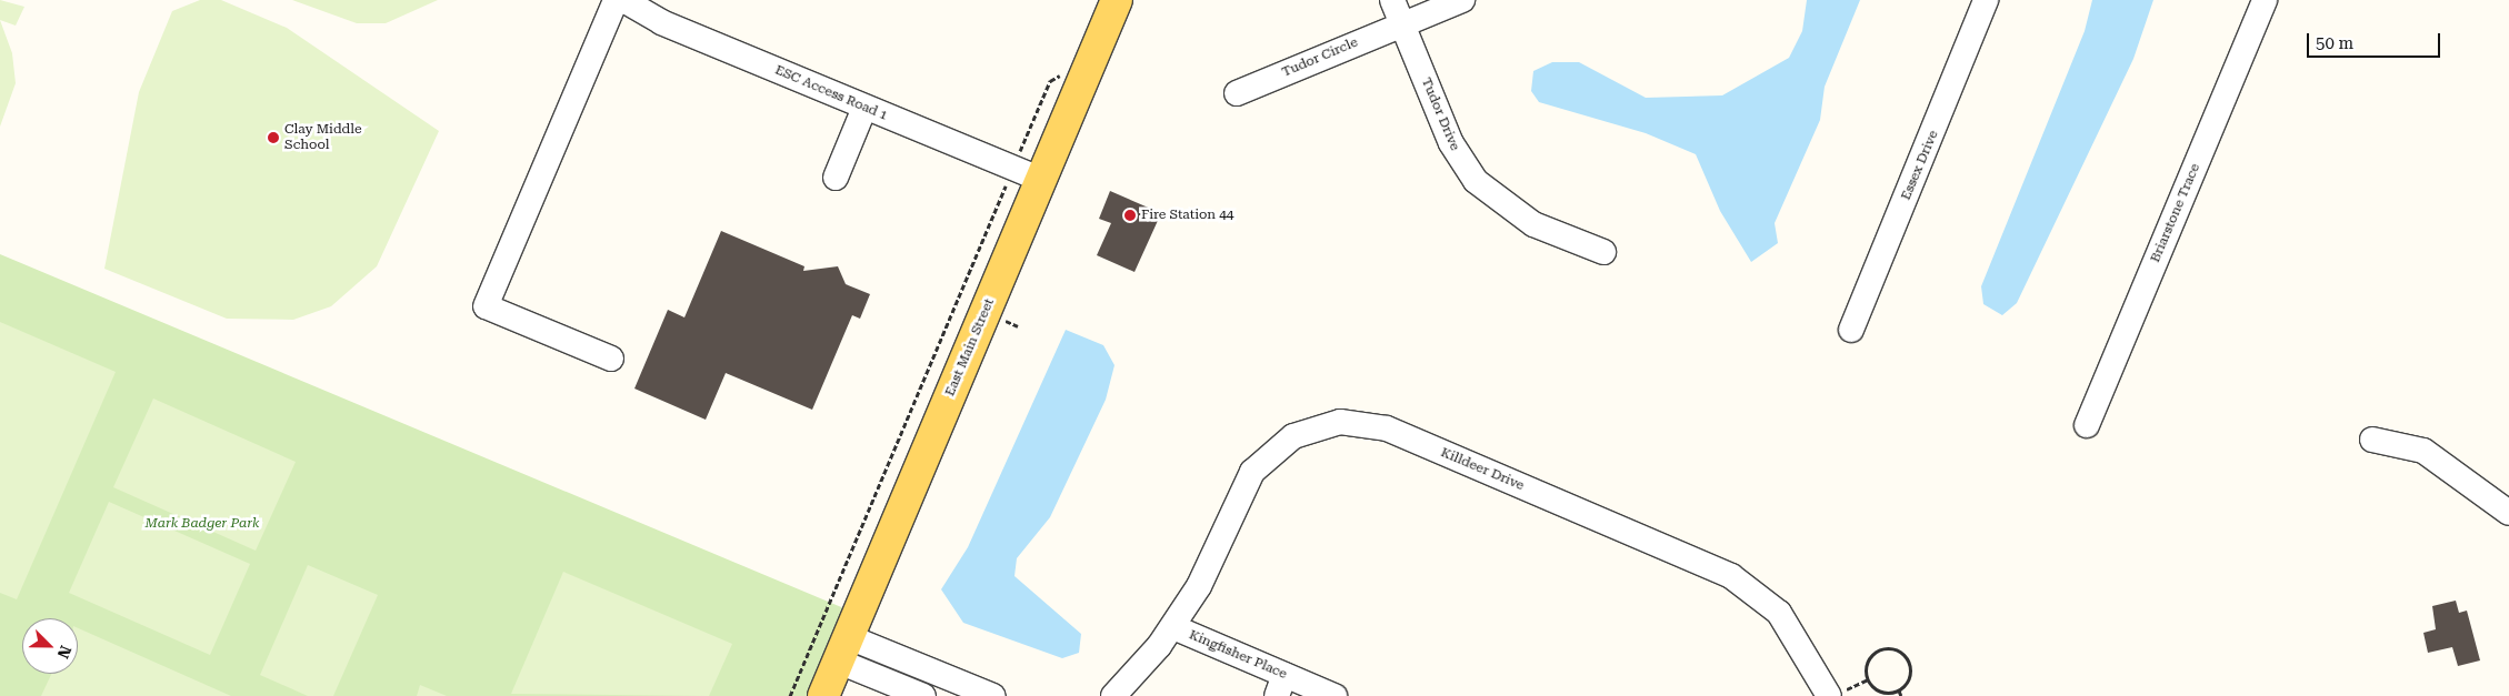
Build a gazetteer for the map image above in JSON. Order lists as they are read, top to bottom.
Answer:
{
  "streets": {
    "main road": ["East Main Street"],
    "street": [
      "Tudor Circle",
      "ESC Access Road 1",
      "Tudor Drive",
      "Essex Drive",
      "Briarstone Trace",
      "Killdeer Drive",
      "Kingfisher Place"
    ]
  },
  "crossings": [
    ["Tudor Circle", "Tudor Drive"],
    ["ESC Access Road 1", "East Main Street"],
    ["Killdeer Drive", "Kingfisher Place"]
  ],
  "parks": ["Mark Badger Park"],
  "places": ["Clay Middle School", "Fire Station 44"],
  "scale_bar": "50 m",
  "north": "bottom right"
}
